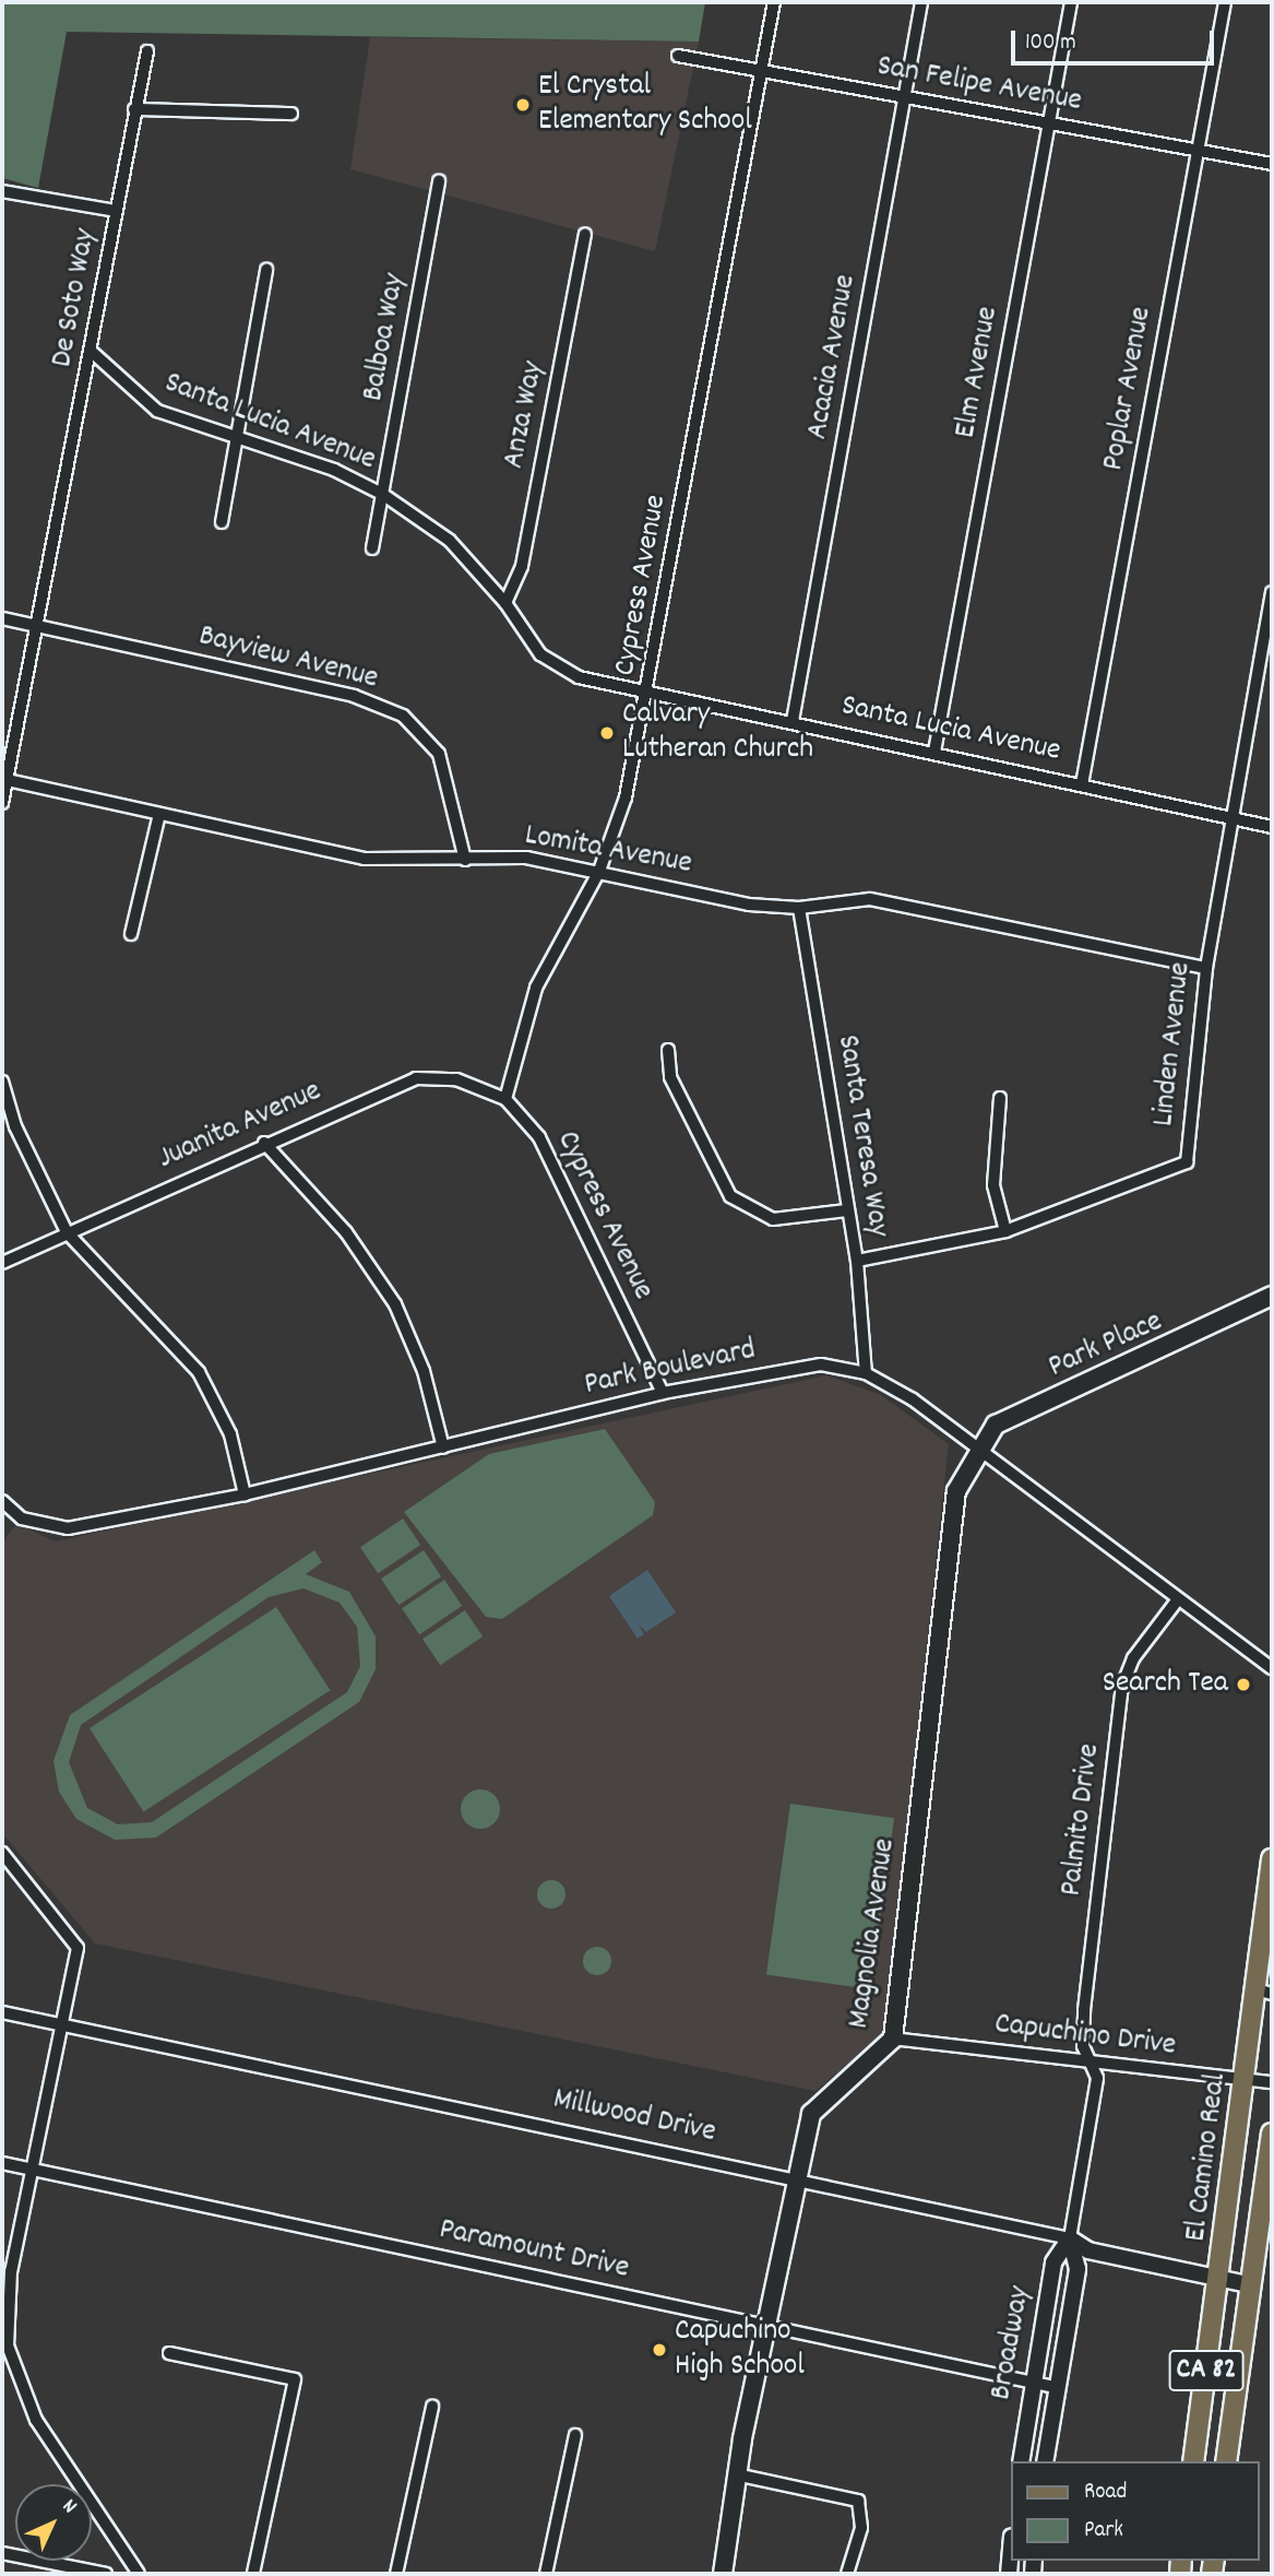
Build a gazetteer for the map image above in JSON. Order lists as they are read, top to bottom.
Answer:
{
  "streets": {
    "main road": [
      "Park Place",
      "Magnolia Avenue",
      "El Camino Real",
      "CA 82"
    ],
    "street": [
      "San Felipe Avenue",
      "De Soto Way",
      "Balboa Way",
      "Acacia Avenue",
      "Elm Avenue",
      "Poplar Avenue",
      "Anza Way",
      "Santa Lucia Avenue",
      "Cypress Avenue",
      "Bayview Avenue",
      "Lomita Avenue",
      "Linden Avenue",
      "Juanita Avenue",
      "Santa Teresa Way",
      "Park Boulevard",
      "Palmito Drive",
      "Capuchino Drive",
      "Millwood Drive",
      "Paramount Drive",
      "Broadway"
    ]
  },
  "crossings": [
    ["San Felipe Avenue", "Acacia Avenue"],
    ["San Felipe Avenue", "Elm Avenue"],
    ["San Felipe Avenue", "Poplar Avenue"],
    ["San Felipe Avenue", "Cypress Avenue"],
    ["De Soto Way", "Santa Lucia Avenue"],
    ["De Soto Way", "Bayview Avenue"],
    ["De Soto Way", "Lomita Avenue"],
    ["Balboa Way", "Santa Lucia Avenue"],
    ["Acacia Avenue", "Santa Lucia Avenue"],
    ["Elm Avenue", "Santa Lucia Avenue"],
    ["Poplar Avenue", "Santa Lucia Avenue"],
    ["Anza Way", "Santa Lucia Avenue"],
    ["Santa Lucia Avenue", "Cypress Avenue"],
    ["Santa Lucia Avenue", "Linden Avenue"],
    ["Cypress Avenue", "Lomita Avenue"],
    ["Cypress Avenue", "Juanita Avenue"],
    ["Cypress Avenue", "Park Boulevard"],
    ["Bayview Avenue", "Lomita Avenue"],
    ["Lomita Avenue", "Linden Avenue"],
    ["Lomita Avenue", "Santa Teresa Way"],
    ["Linden Avenue", "Santa Teresa Way"],
    ["Santa Teresa Way", "Park Boulevard"],
    ["Park Place", "Park Boulevard"],
    ["Park Place", "Magnolia Avenue"],
    ["Park Boulevard", "Palmito Drive"],
    ["Park Boulevard", "Magnolia Avenue"],
    ["Palmito Drive", "Capuchino Drive"],
    ["Palmito Drive", "Broadway"],
    ["Magnolia Avenue", "Capuchino Drive"],
    ["Magnolia Avenue", "Millwood Drive"],
    ["Magnolia Avenue", "Paramount Drive"],
    ["Capuchino Drive", "El Camino Real"],
    ["Capuchino Drive", "Broadway"],
    ["Millwood Drive", "El Camino Real"],
    ["Millwood Drive", "Broadway"],
    ["Paramount Drive", "Broadway"]
  ],
  "places": [
    "El Crystal Elementary School",
    "Calvary Lutheran Church",
    "Search Tea",
    "Capuchino High School"
  ],
  "legend": ["Road", "Park"],
  "scale_bar": "100 m",
  "north": "top right"
}
